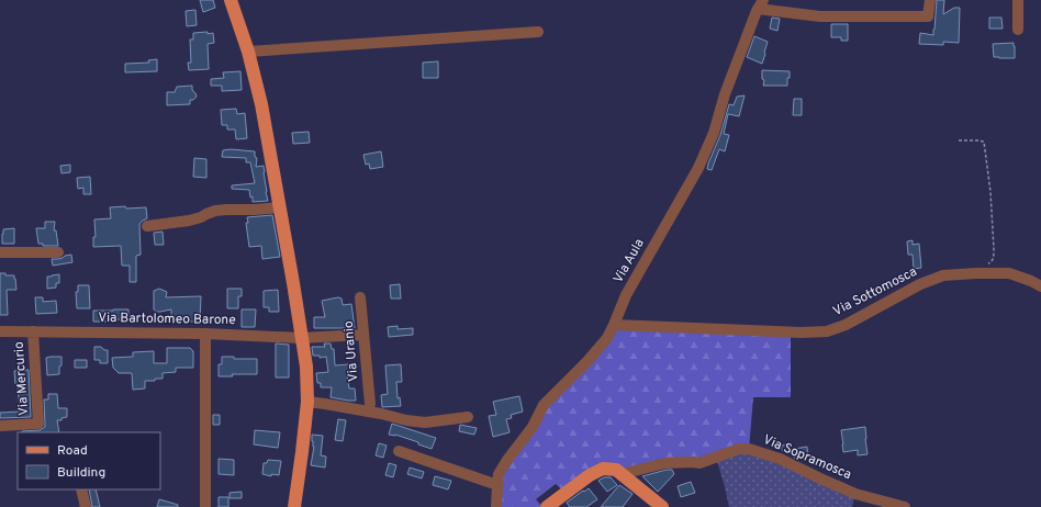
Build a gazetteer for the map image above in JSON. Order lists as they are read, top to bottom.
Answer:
{
  "streets": {
    "street": [
      "Via Aula",
      "Via Sottomosca",
      "Via Bartolomeo Barone",
      "Via Uranio",
      "Via Mercurio",
      "Via Sopramosca"
    ]
  },
  "crossings": [
    ["Via Aula", "Via Sottomosca"],
    ["Via Bartolomeo Barone", "Via Uranio"],
    ["Via Bartolomeo Barone", "Via Mercurio"]
  ],
  "legend": ["Road", "Building"]
}
